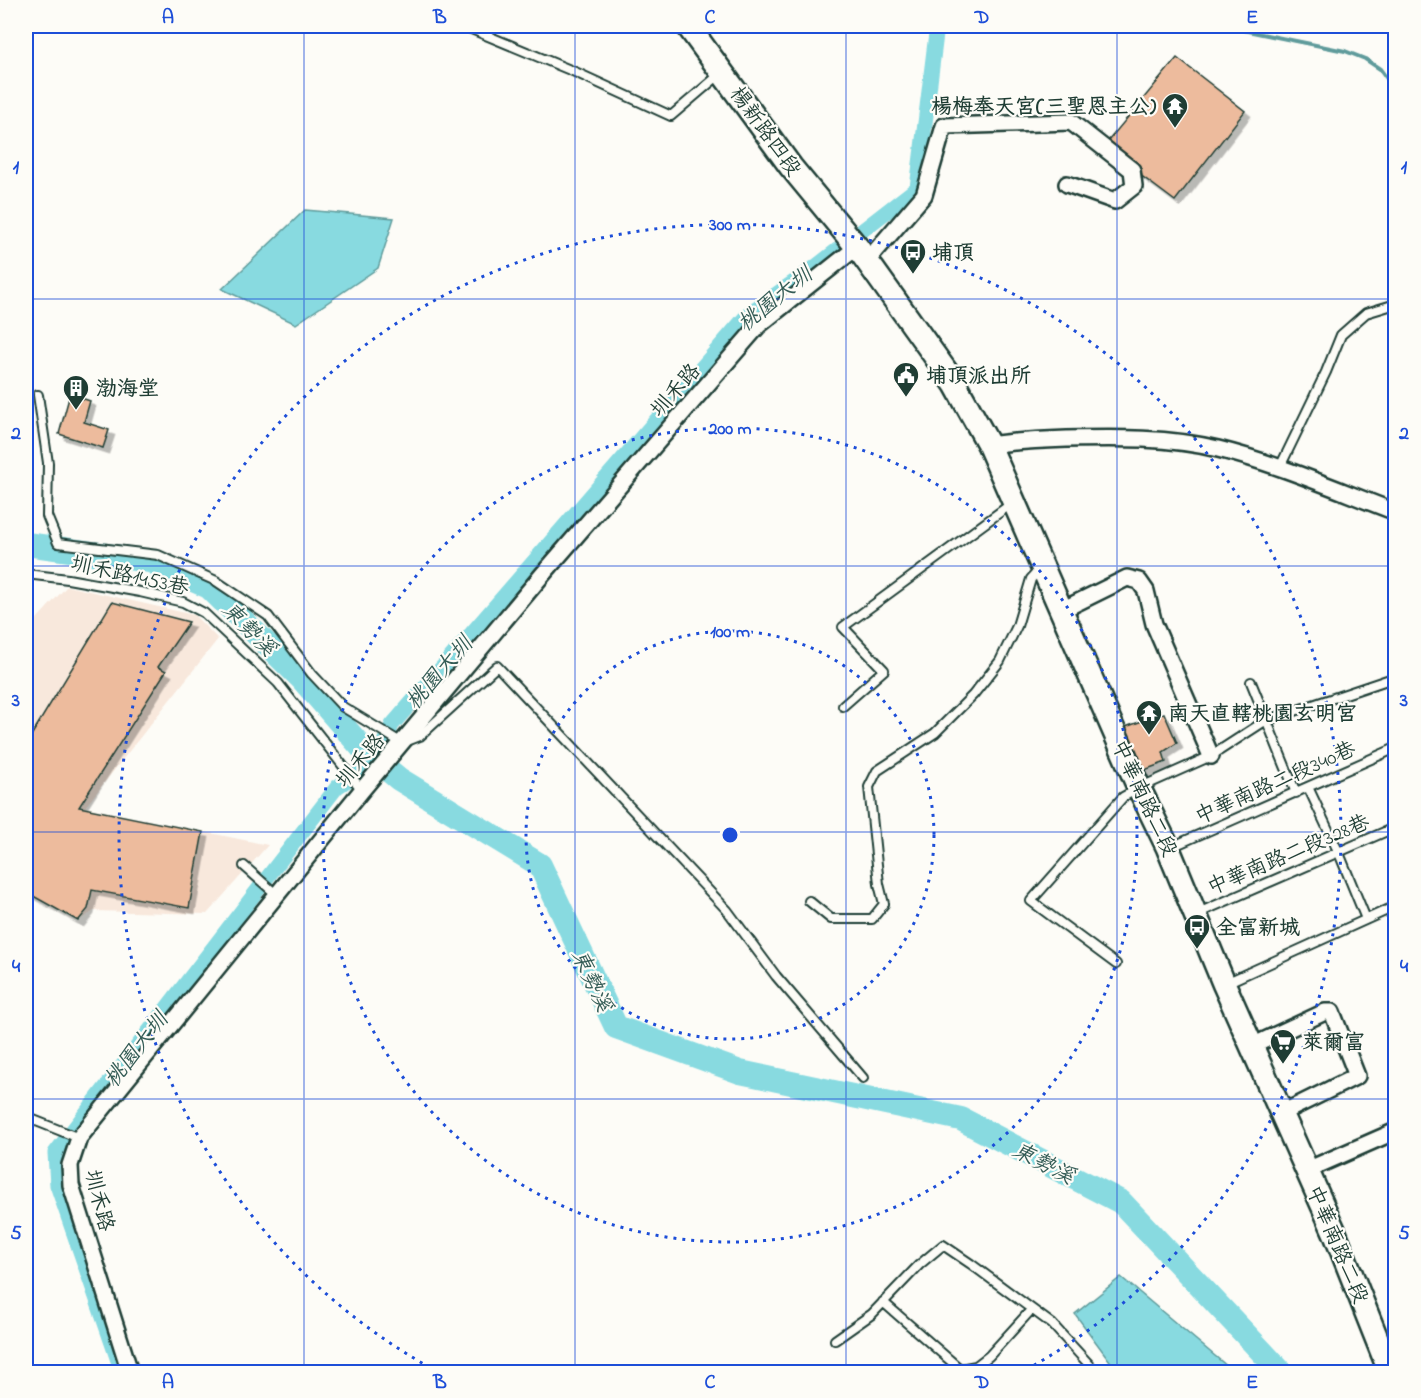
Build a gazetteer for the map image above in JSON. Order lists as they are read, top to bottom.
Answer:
{
  "streets": {
    "main road": ["楊新路四段", "中華南路二段"],
    "street": ["圳禾路"],
    "lane": ["圳禾路1453巷", "中華南路二段340巷", "中華南路二段328巷"]
  },
  "crossings": [
    ["楊新路四段", "圳禾路"],
    ["楊新路四段", "中華南路二段"],
    ["圳禾路", "圳禾路1453巷"],
    ["圳禾路", "中華南路二段"],
    ["中華南路二段340巷", "中華南路二段"],
    ["中華南路二段", "中華南路二段328巷"]
  ],
  "water": ["桃園大圳", "東勢溪"],
  "places": {
    "temple": ["楊梅奉天宮(三聖恩主公)", "南天直轄桃園玄明宮"],
    "bus stop": ["埔頂", "全富新城"],
    "public building": ["埔頂派出所"],
    "building": ["渤海堂"],
    "supermarket": ["萊爾富"]
  },
  "grid": {
    "columns": [
      "A",
      "B",
      "C",
      "D",
      "E"
    ],
    "rows": [
      "1",
      "2",
      "3",
      "4",
      "5"
    ]
  },
  "rings": ["300 m", "200 m", "100 m"]
}
